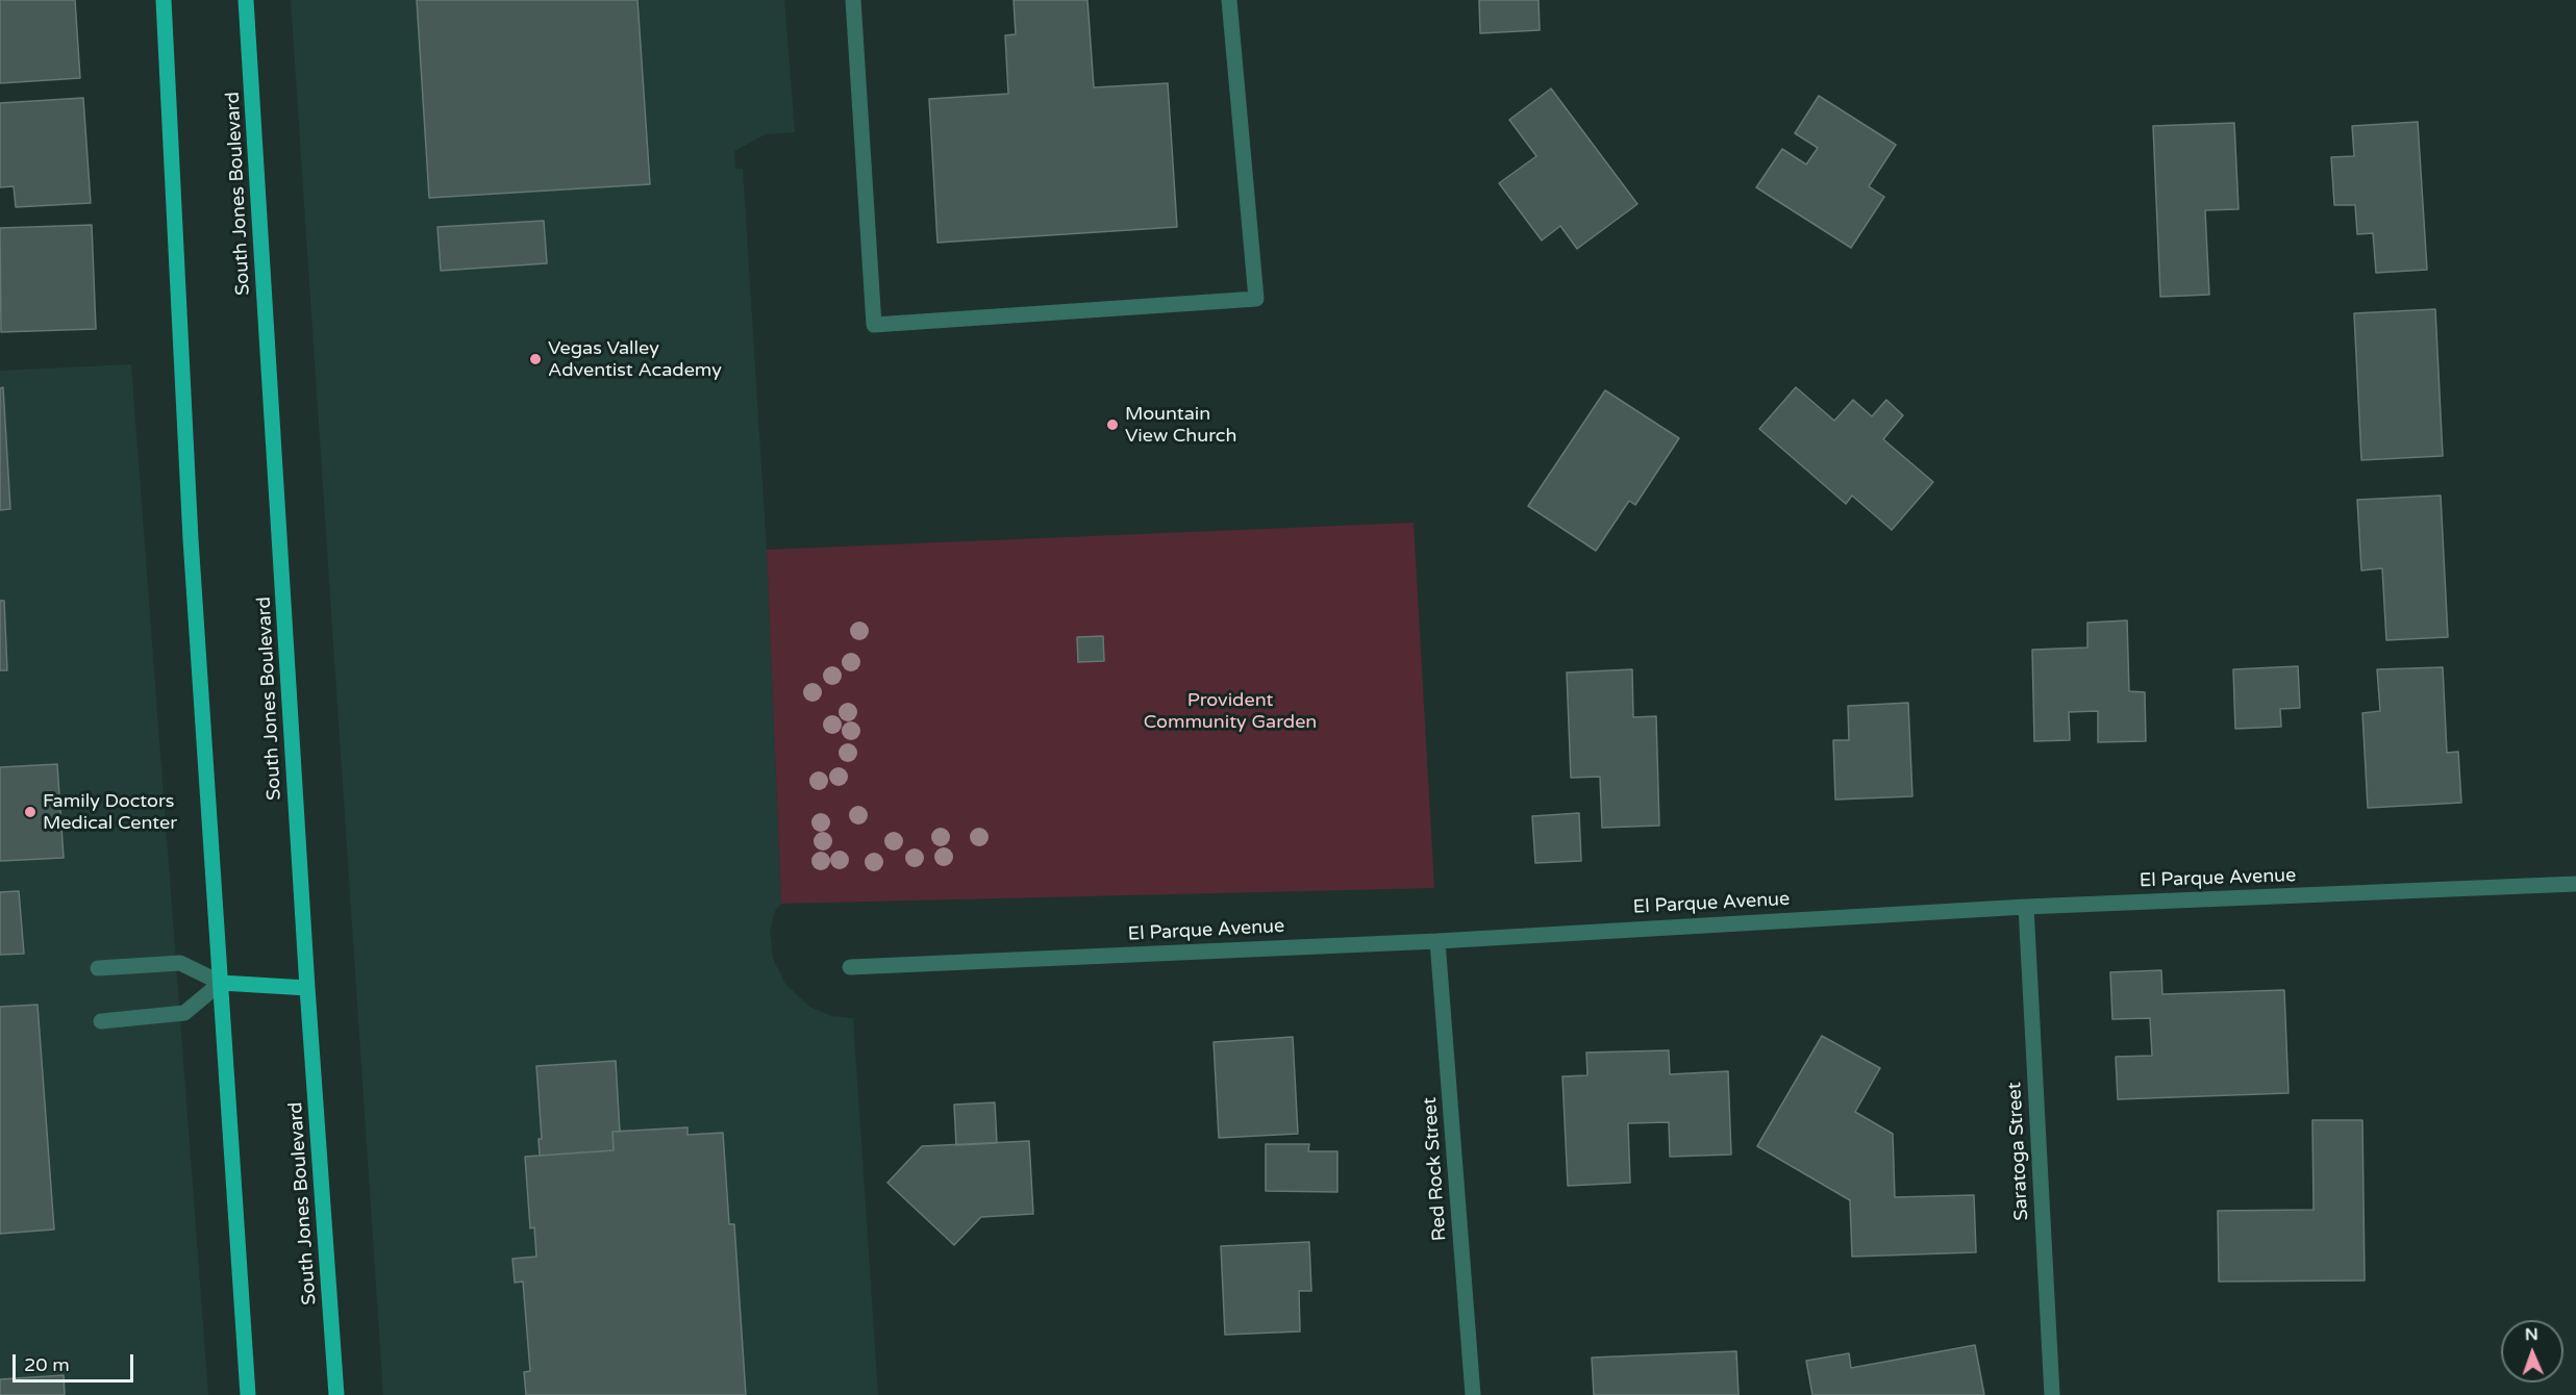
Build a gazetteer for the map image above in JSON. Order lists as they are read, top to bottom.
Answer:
{
  "streets": {
    "main road": ["South Jones Boulevard"],
    "street": ["El Parque Avenue", "Saratoga Street", "Red Rock Street"]
  },
  "crossings": [
    ["El Parque Avenue", "Saratoga Street"],
    ["El Parque Avenue", "Red Rock Street"]
  ],
  "parks": ["Provident Community Garden"],
  "places": ["Vegas Valley Adventist Academy", "Mountain View Church", "Family Doctors Medical Center"],
  "scale_bar": "20 m",
  "north": "top"
}
